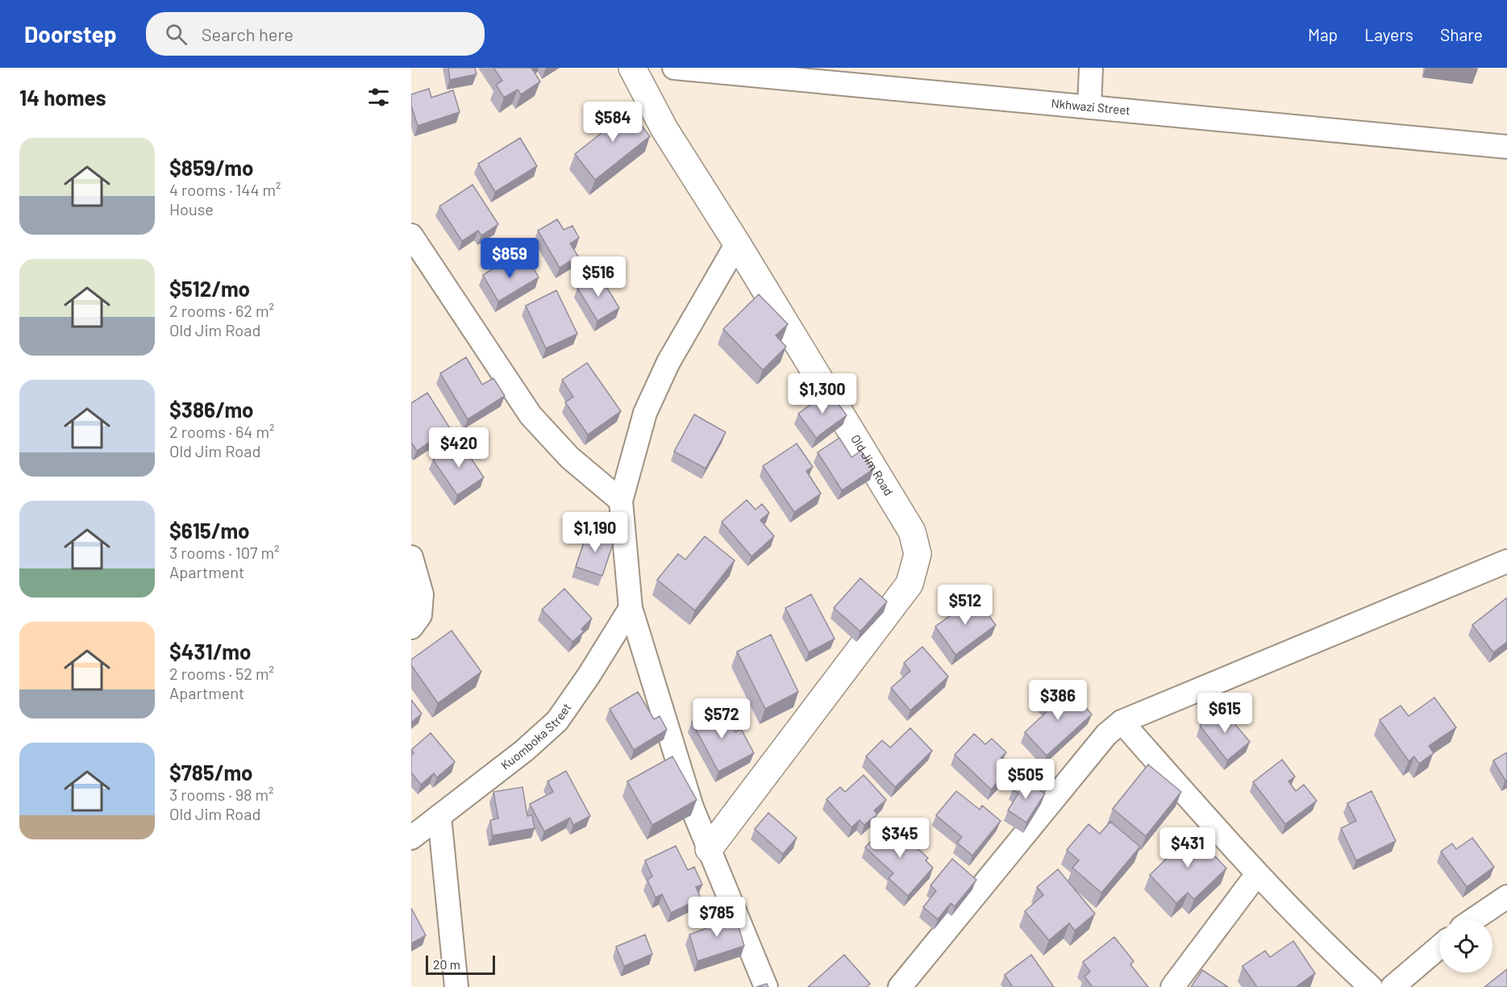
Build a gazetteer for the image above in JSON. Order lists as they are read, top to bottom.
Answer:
{
  "streets": {
    "street": ["Nkhwazi Street", "Old Jim Road", "Kuomboka Street"]
  },
  "scale_bar": "20 m",
  "page": {
    "header": "Doorstep",
    "search": "Search here",
    "nav": ["Map", "Layers", "Share"],
    "heading": "14 homes",
    "price": [
      "$584",
      "$859",
      "$516",
      "$1,300",
      "$420",
      "$1,190",
      "$512",
      "$386",
      "$615",
      "$572",
      "$505",
      "$345",
      "$431",
      "$785"
    ],
    "list": [
      {
        "name": "$859/mo",
        "note": "4 rooms · 144 m² · House"
      },
      {
        "name": "$512/mo",
        "note": "2 rooms · 62 m² · Old Jim Road"
      },
      {
        "name": "$386/mo",
        "note": "2 rooms · 64 m² · Old Jim Road"
      },
      {
        "name": "$615/mo",
        "note": "3 rooms · 107 m² · Apartment"
      },
      {
        "name": "$431/mo",
        "note": "2 rooms · 52 m² · Apartment"
      },
      {
        "name": "$785/mo",
        "note": "3 rooms · 98 m² · Old Jim Road"
      }
    ],
    "scale": "20 m"
  }
}
